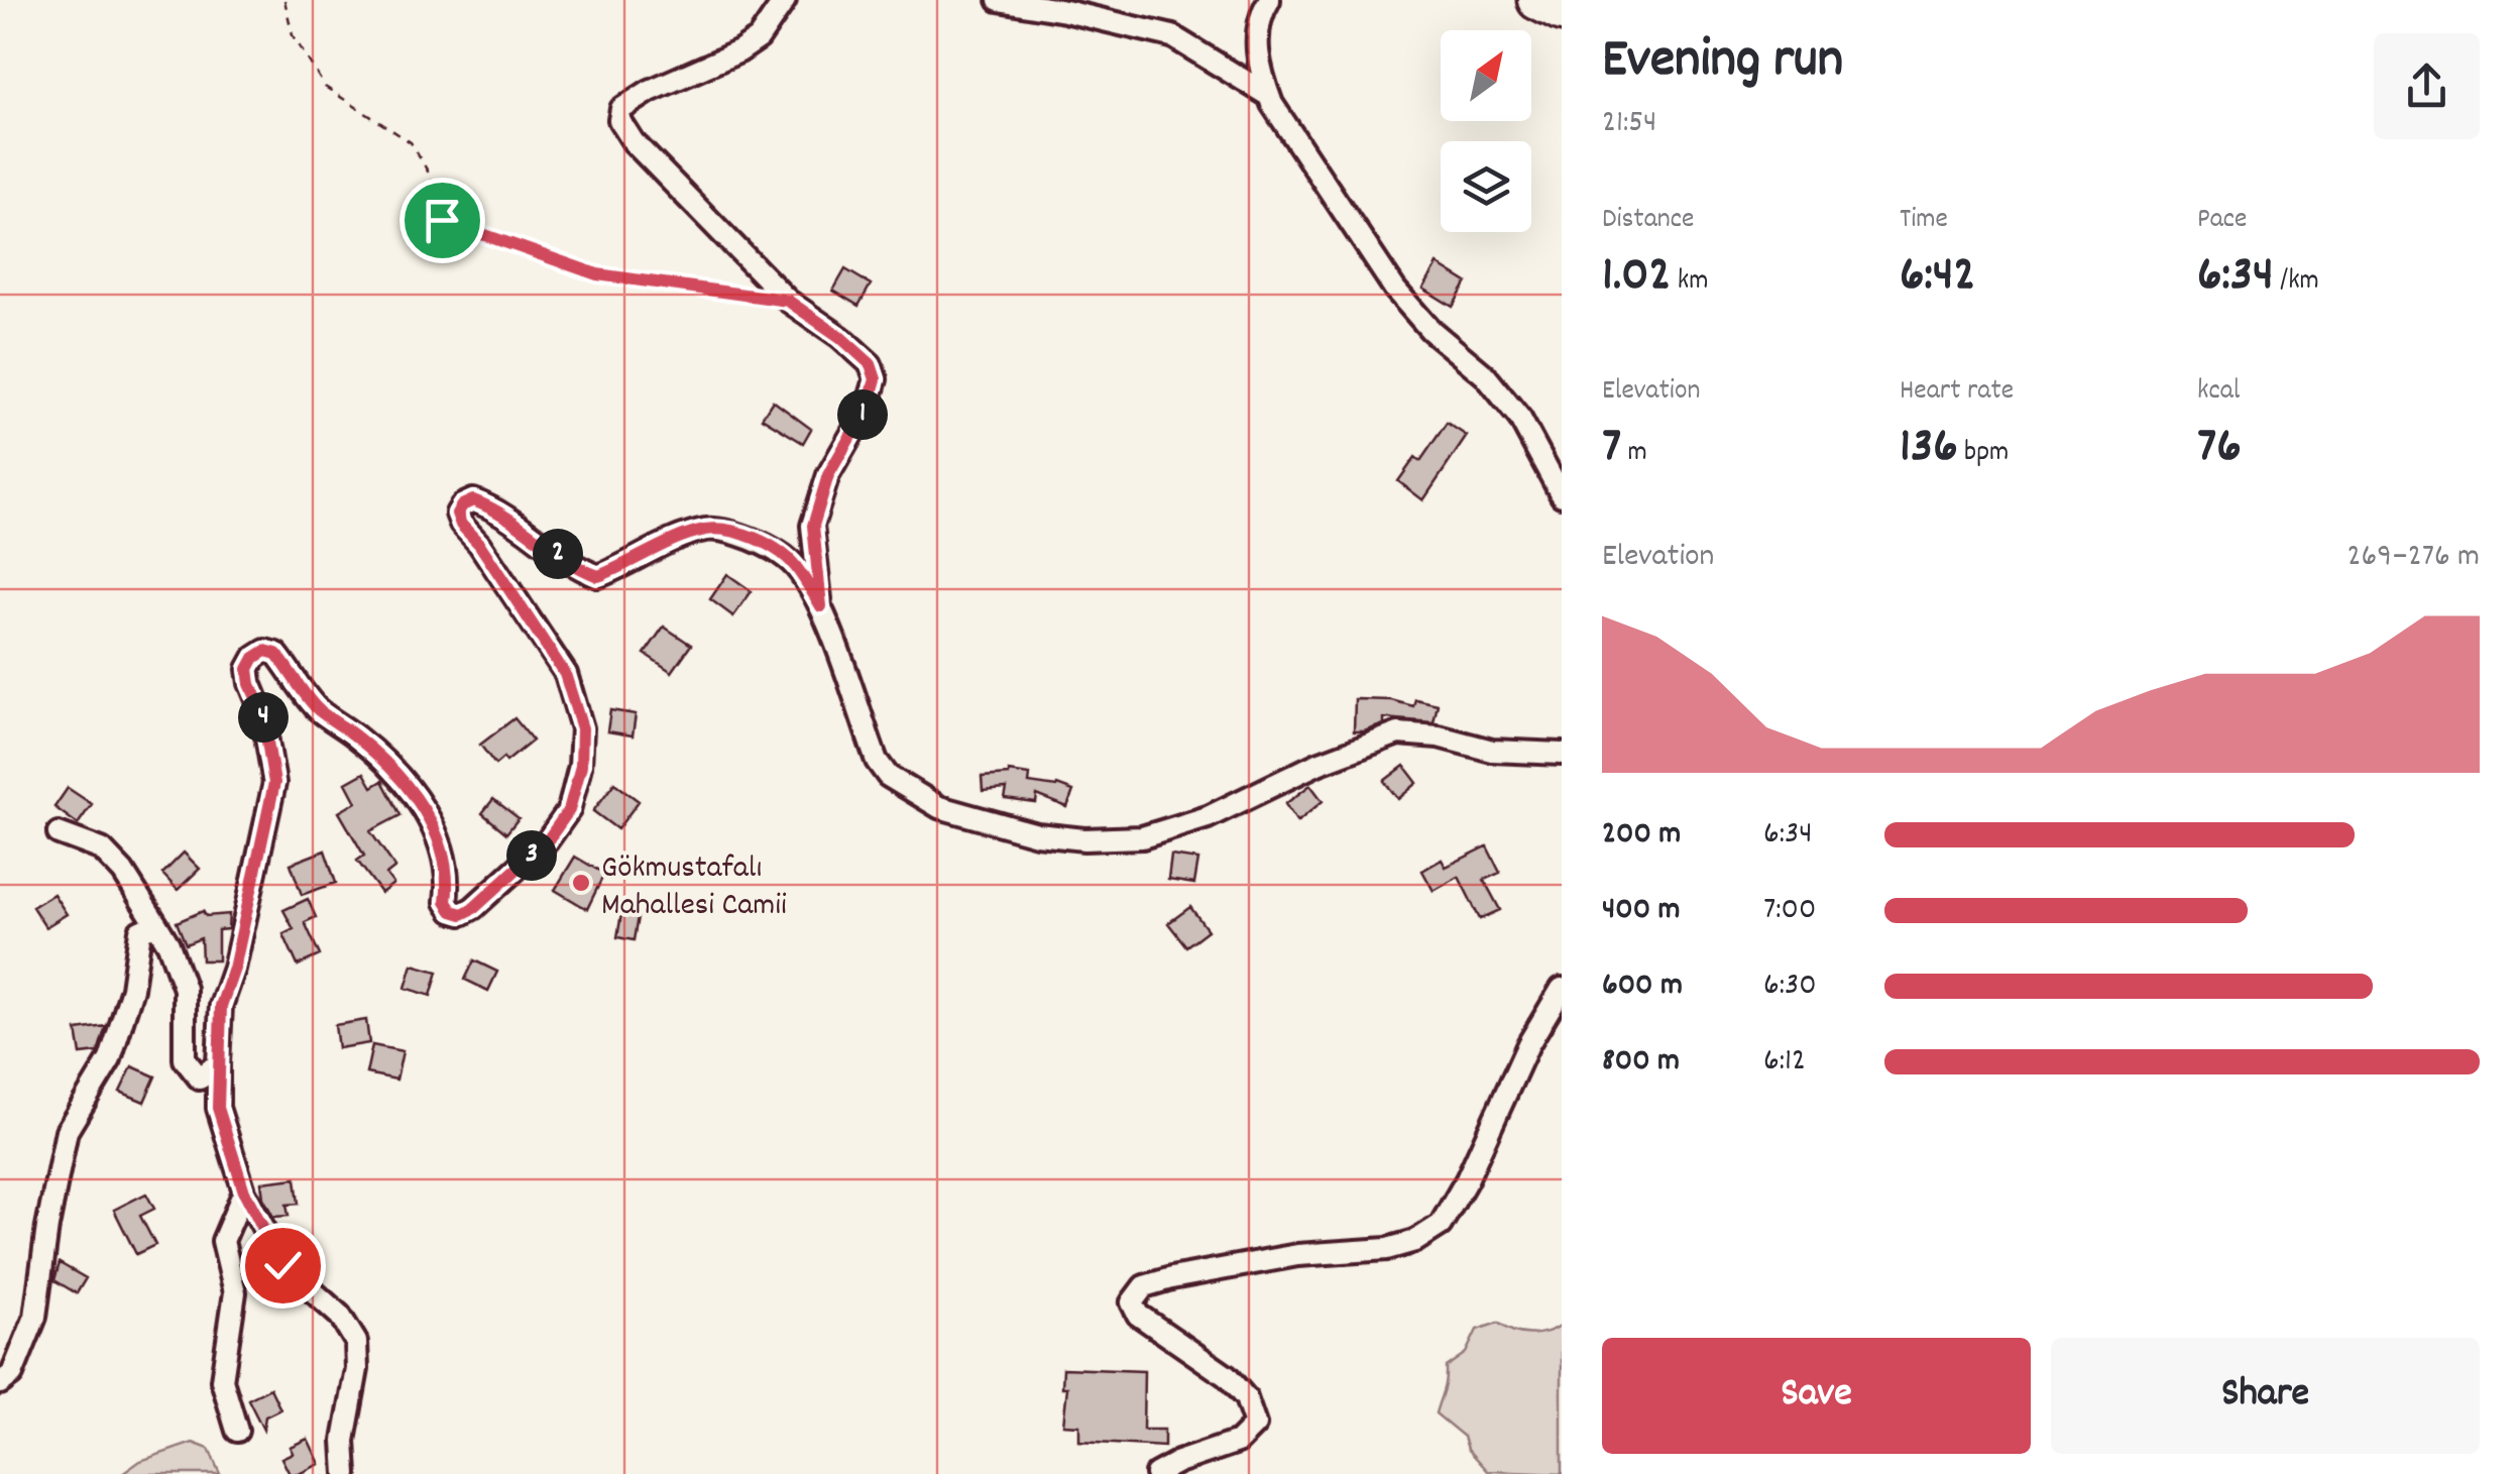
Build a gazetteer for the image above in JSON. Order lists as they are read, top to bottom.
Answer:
{
  "places": ["Gökmustafalı Mahallesi Camii"],
  "north": "top right",
  "page": {
    "heading": ["Evening run", "21:54"],
    "stats": [
      ["Distance", "1.02 km"],
      ["Time", "6:42"],
      ["Pace", "6:34 /km"],
      ["Elevation", "7 m"],
      ["Heart rate", "136 bpm"],
      ["kcal", "76"]
    ],
    "pins": [
      "1",
      "2",
      "4",
      "3"
    ],
    "chart": ["Elevation", "269–276 m"],
    "list": [
      {
        "name": "200 m",
        "note": "6:34"
      },
      {
        "name": "400 m",
        "note": "7:00"
      },
      {
        "name": "600 m",
        "note": "6:30"
      },
      {
        "name": "800 m",
        "note": "6:12"
      }
    ],
    "buttons": ["Save", "Share"]
  }
}
